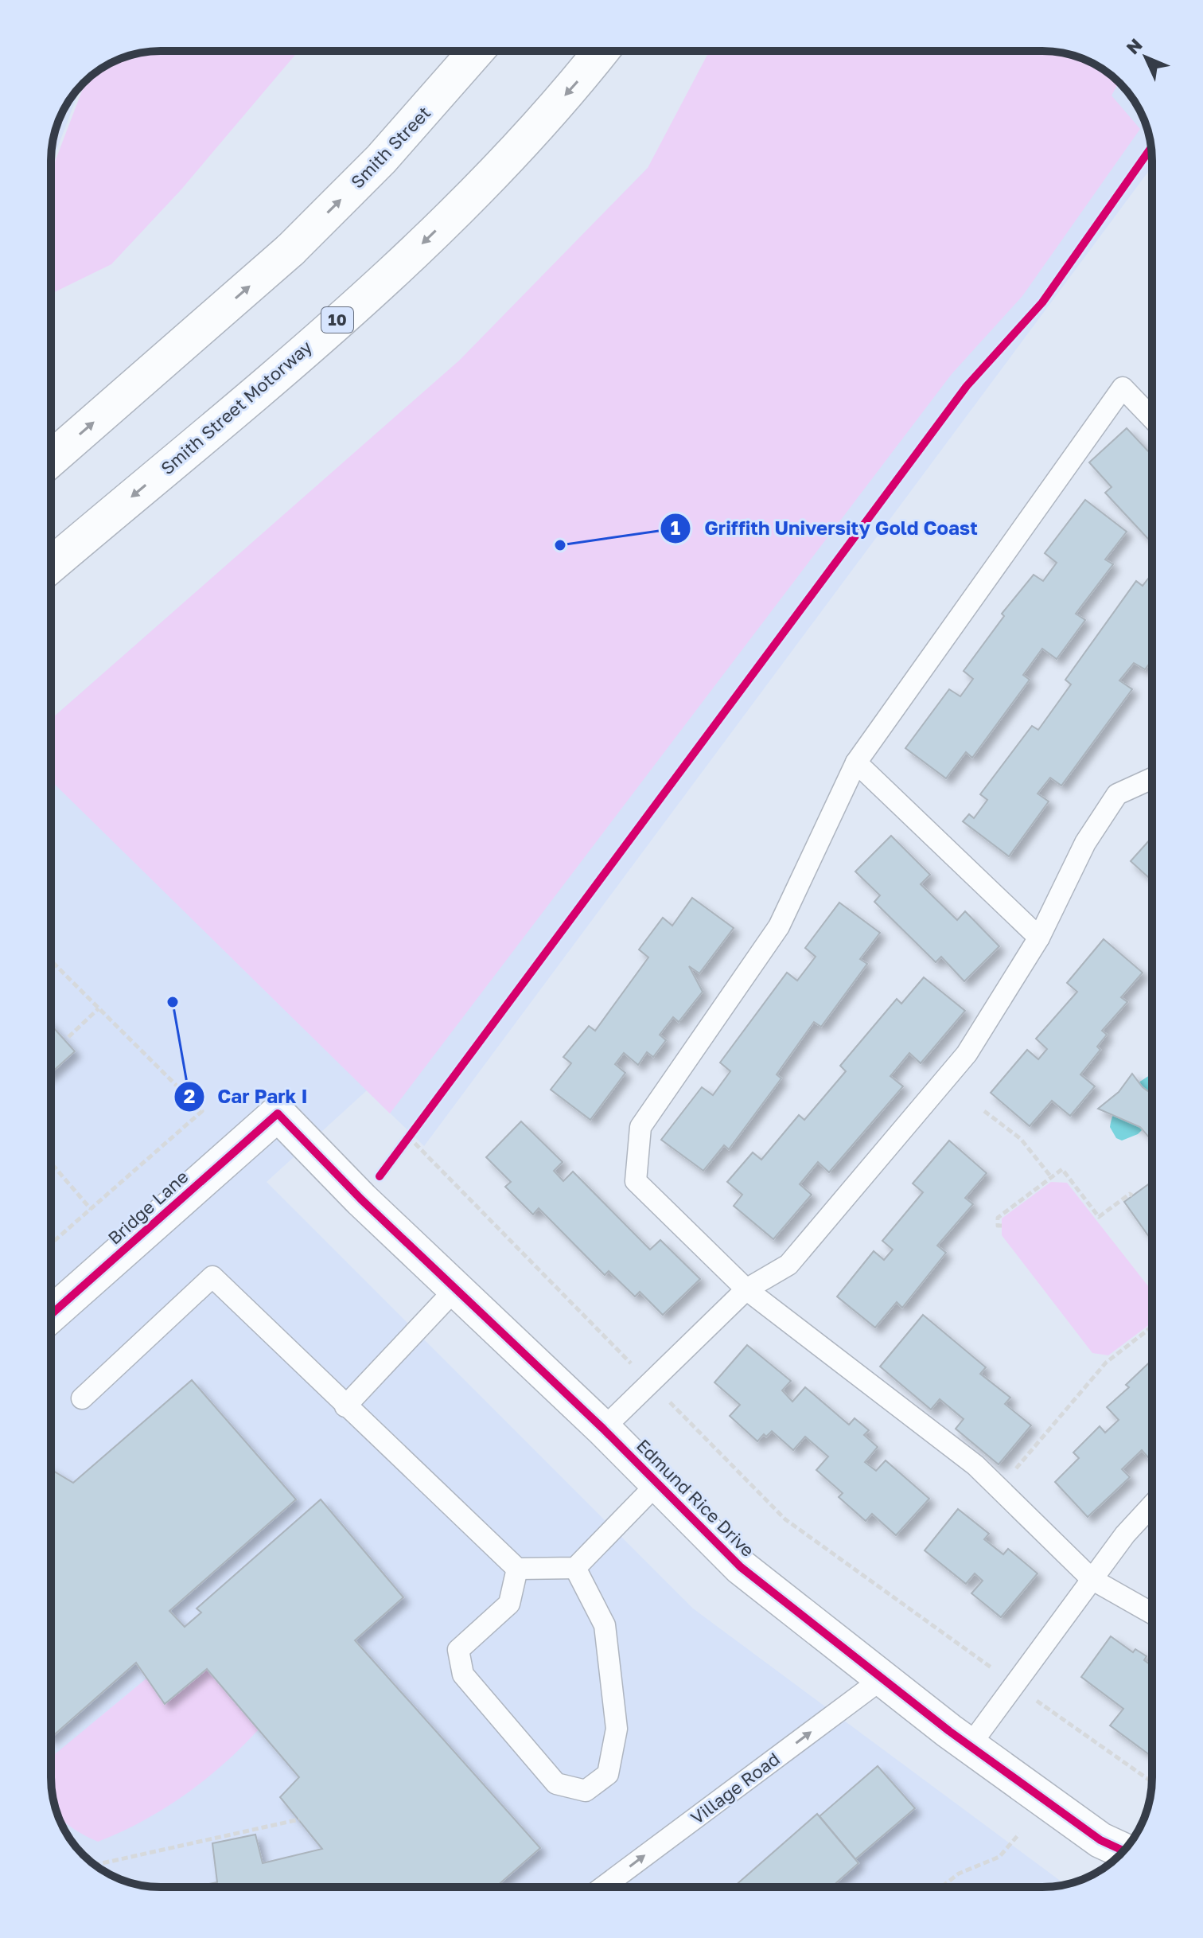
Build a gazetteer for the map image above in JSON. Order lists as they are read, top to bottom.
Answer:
{
  "streets": {
    "main road": [
      "Smith Street",
      "10",
      "Smith Street Motorway",
      "Bridge Lane",
      "Edmund Rice Drive"
    ],
    "lane": ["Village Road"]
  },
  "crossings": [
    ["Bridge Lane", "Edmund Rice Drive"],
    ["Edmund Rice Drive", "Village Road"]
  ],
  "one_way": ["Smith Street", "Smith Street Motorway", "Village Road"],
  "places": ["Griffith University Gold Coast", "Car Park I"],
  "north": "top left"
}
